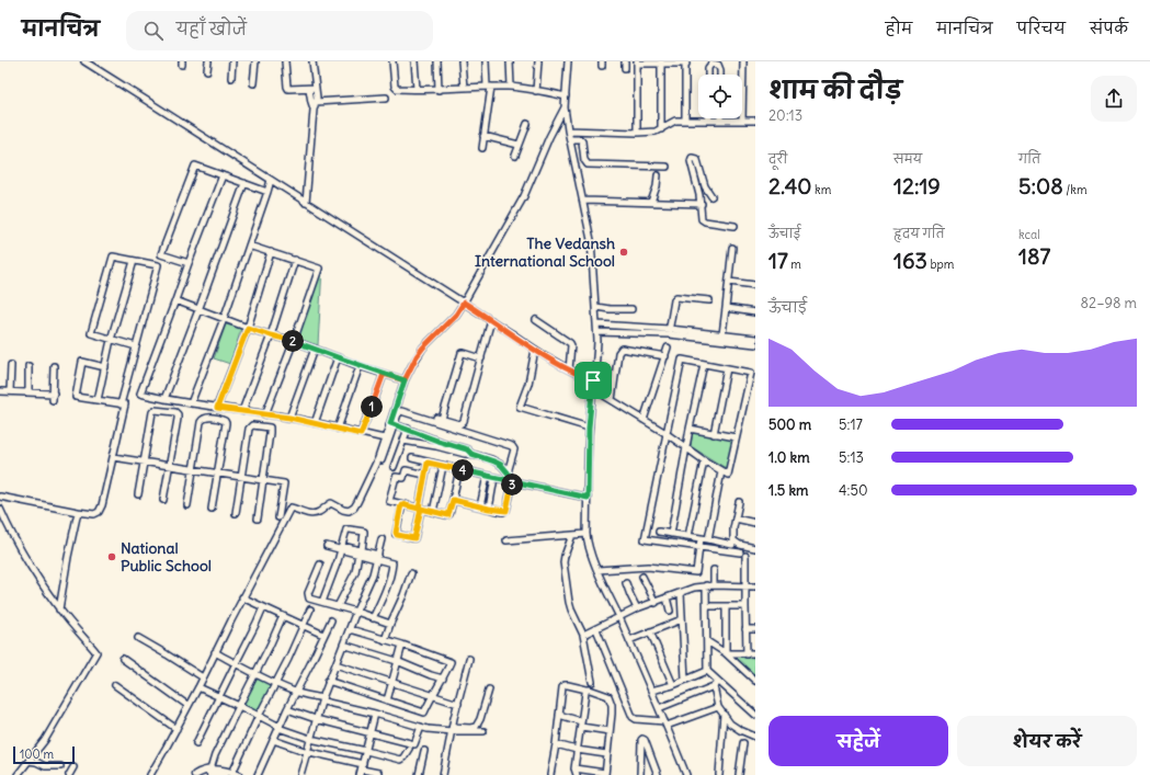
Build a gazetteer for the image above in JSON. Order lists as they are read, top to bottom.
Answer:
{
  "places": ["The Vedansh International School", "National Public School"],
  "scale_bar": "100 m",
  "page": {
    "header": "मानचित्र",
    "search": "यहाँ खोजें",
    "nav": [
      "होम",
      "मानचित्र",
      "परिचय",
      "संपर्क"
    ],
    "heading": ["शाम की दौड़", "20:13"],
    "stats": [
      ["दूरी", "2.40 km"],
      ["समय", "12:19"],
      ["गति", "5:08 /km"],
      ["ऊँचाई", "17 m"],
      ["हृदय गति", "163 bpm"],
      ["kcal", "187"]
    ],
    "chart": ["ऊँचाई", "82–98 m"],
    "pins": [
      "2",
      "1",
      "4",
      "3"
    ],
    "list": [
      {
        "name": "500 m",
        "note": "5:17"
      },
      {
        "name": "1.0 km",
        "note": "5:13"
      },
      {
        "name": "1.5 km",
        "note": "4:50"
      }
    ],
    "buttons": ["सहेजें", "शेयर करें"],
    "scale": "100 m"
  }
}
